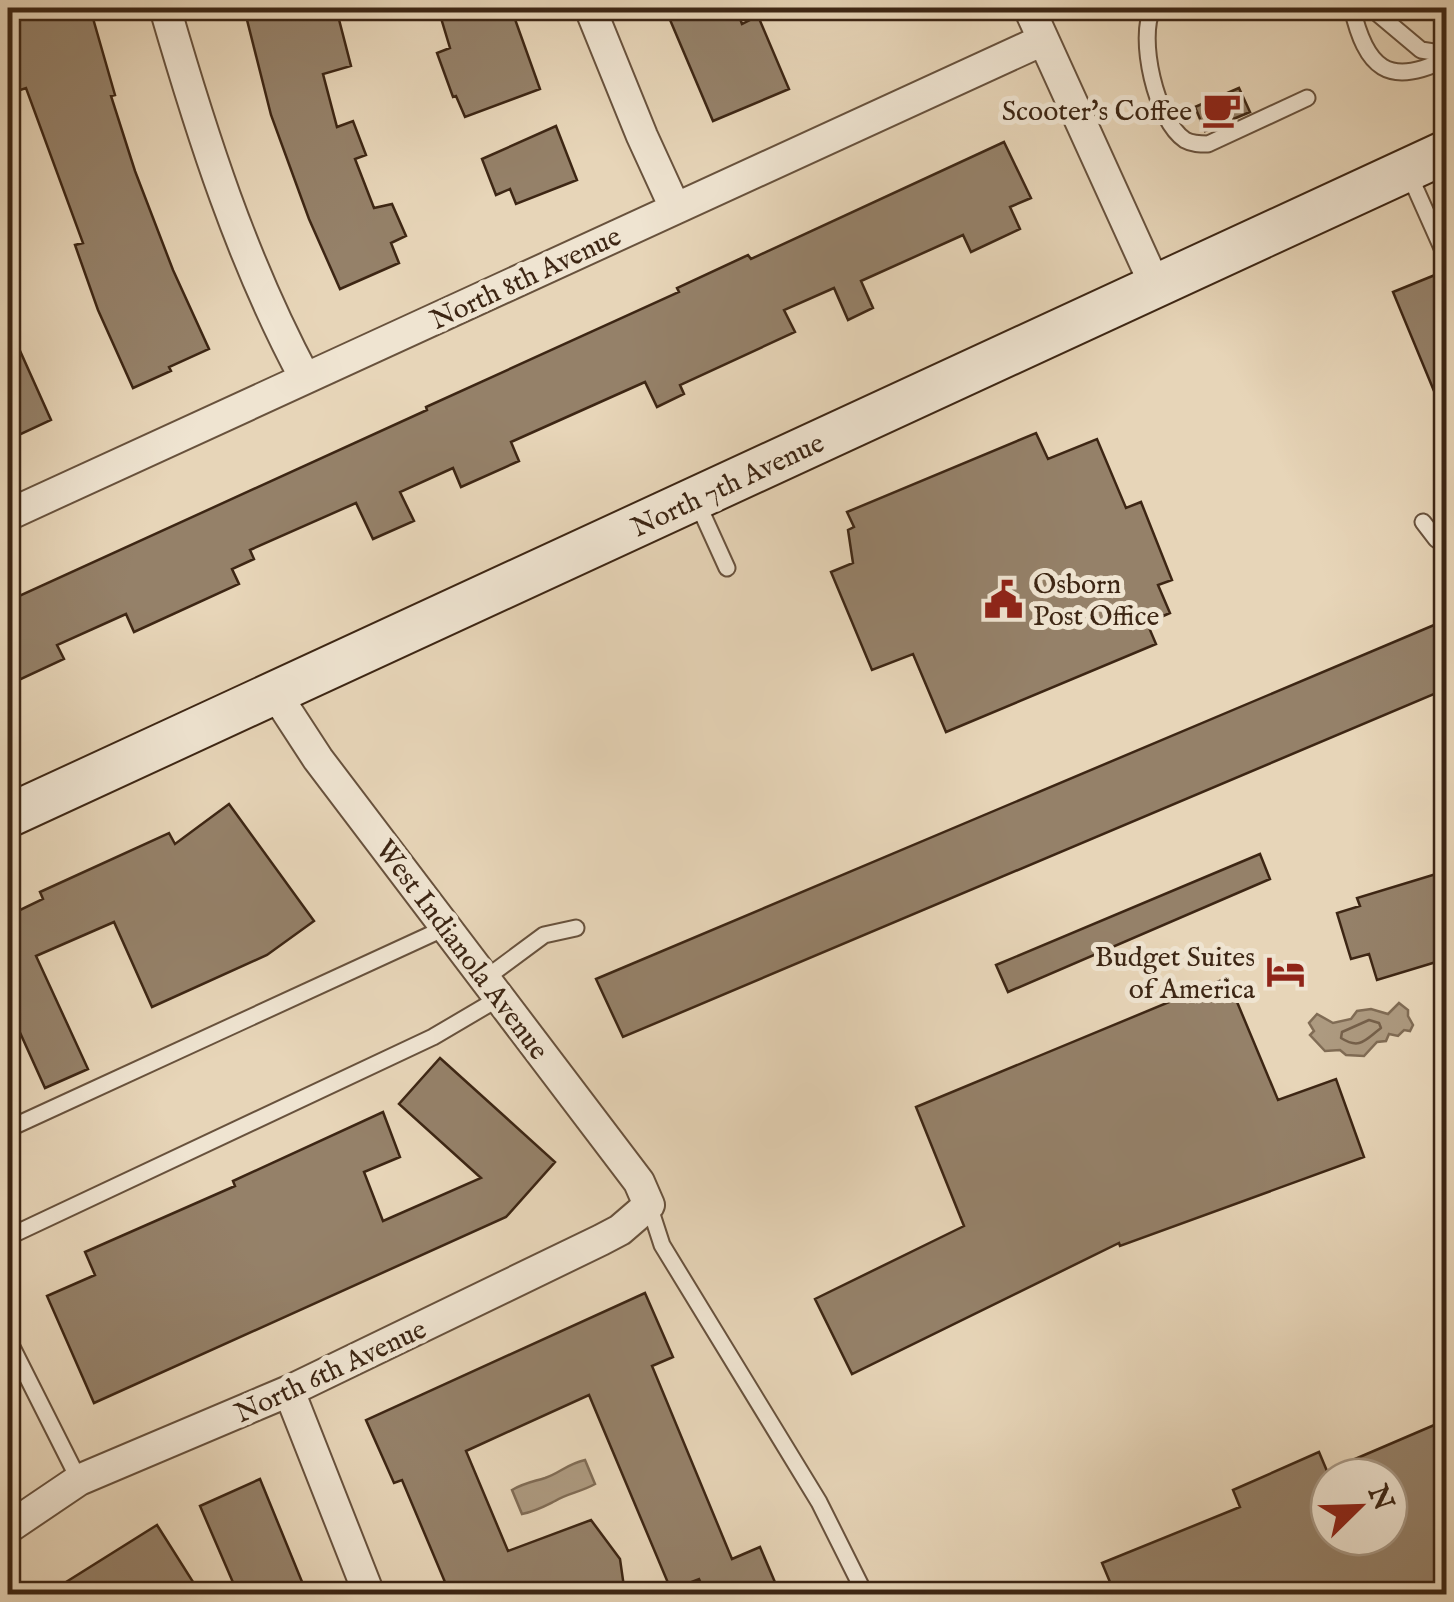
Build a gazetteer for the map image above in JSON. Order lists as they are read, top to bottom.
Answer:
{
  "streets": {
    "main road": ["North 7th Avenue"],
    "street": ["North 8th Avenue", "West Indianola Avenue", "North 6th Avenue"]
  },
  "crossings": [
    ["North 7th Avenue", "West Indianola Avenue"],
    ["West Indianola Avenue", "North 6th Avenue"]
  ],
  "places": {
    "cafe": ["Scooter's Coffee"],
    "public building": ["Osborn Post Office"],
    "hotel": ["Budget Suites of America"]
  },
  "north": "top right"
}
